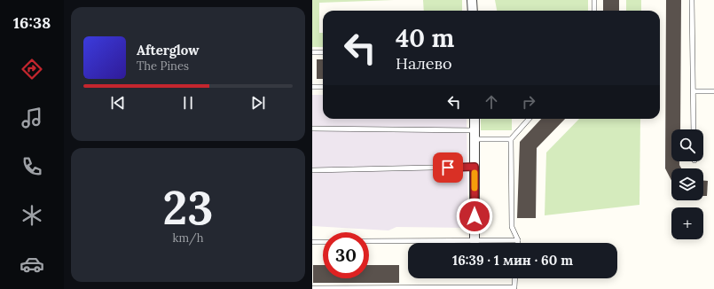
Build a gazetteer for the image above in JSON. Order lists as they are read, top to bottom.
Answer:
{
  "page": {
    "tabs": "16:38",
    "turn": ["40 m", "Налево"],
    "song": ["Afterglow", "The Pines"],
    "map_buttons": "+",
    "tile": ["23", "km/h"],
    "limit": "30",
    "trip": "16:39 · 1 мин · 60 m"
  }
}
